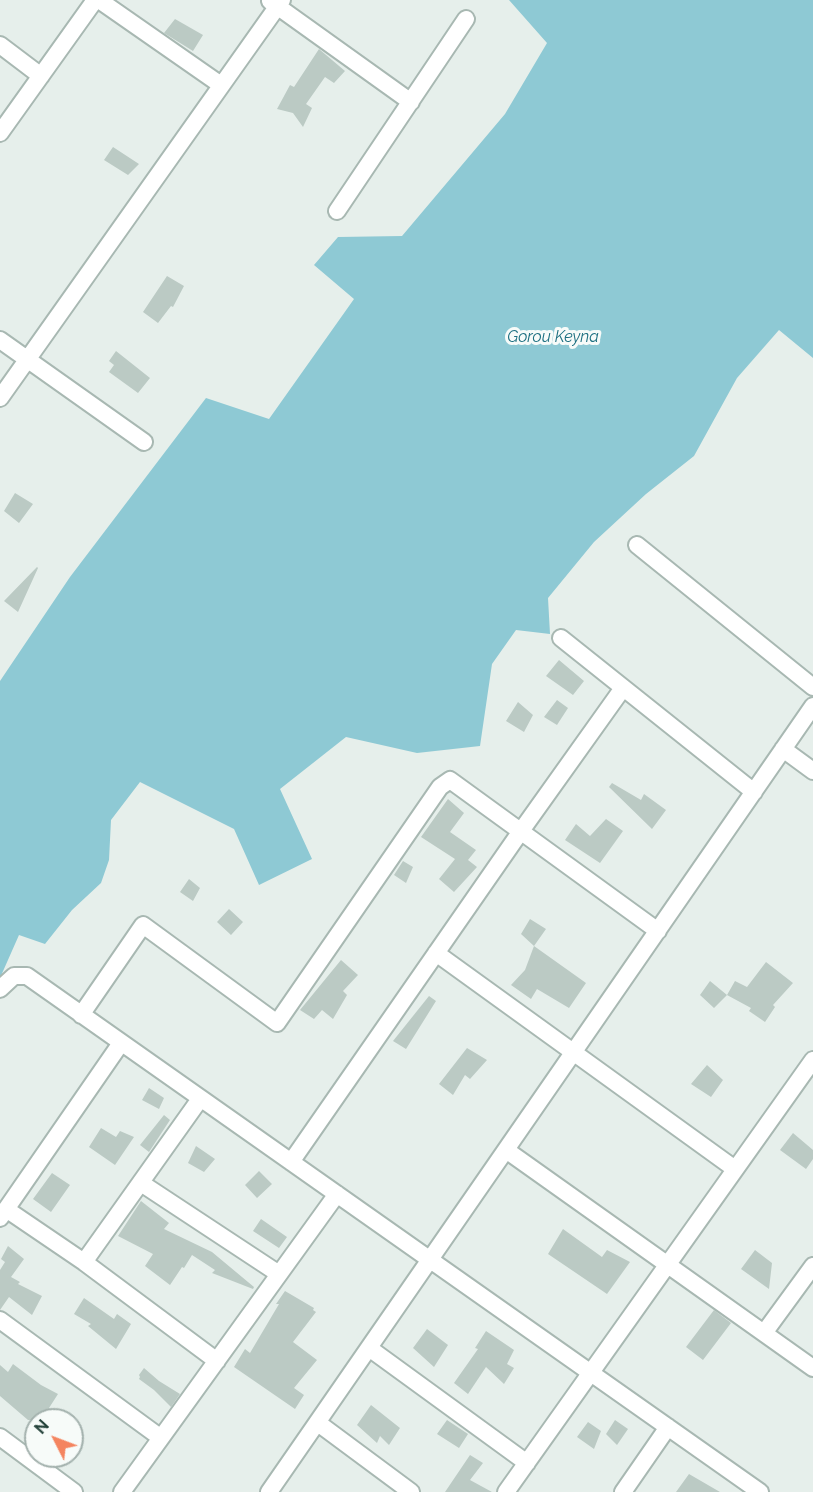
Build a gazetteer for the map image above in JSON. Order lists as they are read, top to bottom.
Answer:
{
  "water": ["Gorou Keyna"],
  "north": "top left"
}
